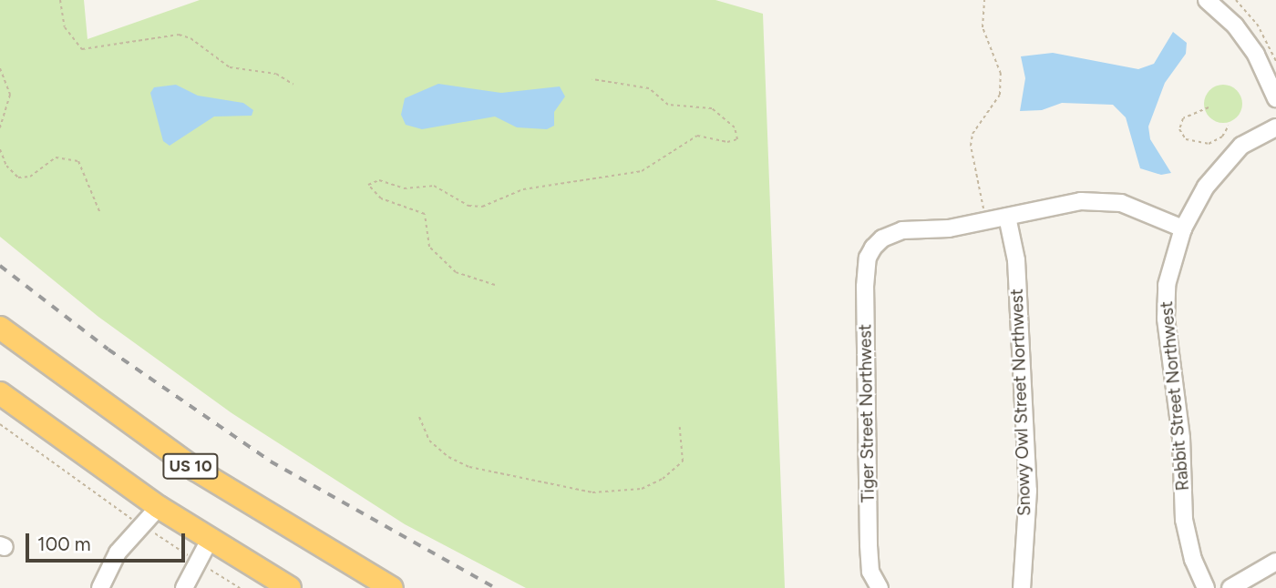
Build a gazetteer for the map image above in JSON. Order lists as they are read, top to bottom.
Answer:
{
  "streets": {
    "highway": ["US 10"],
    "street": ["Rabbit Street Northwest", "Snowy Owl Street Northwest", "Tiger Street Northwest"]
  },
  "scale_bar": "100 m"
}
